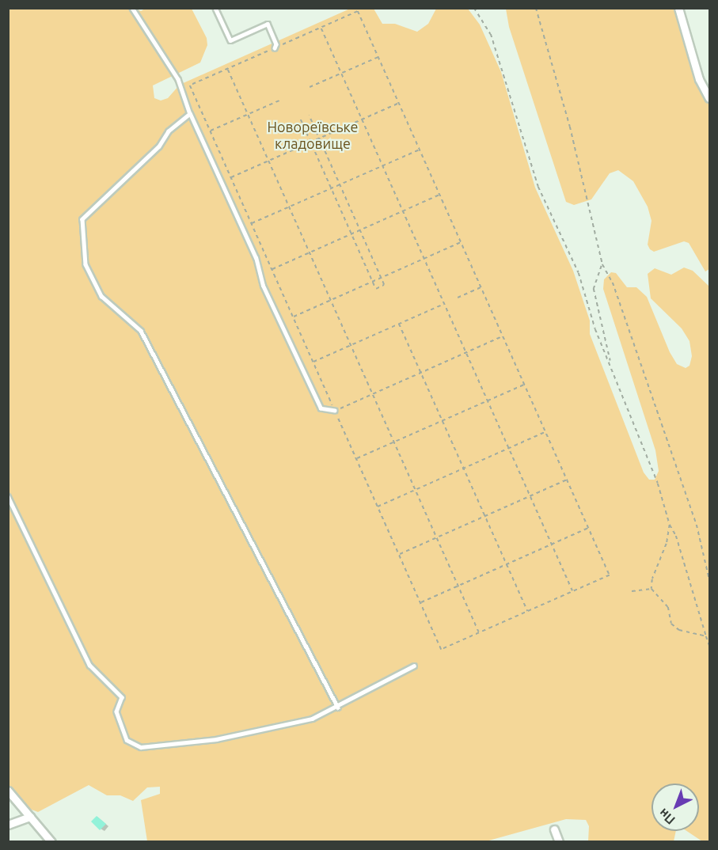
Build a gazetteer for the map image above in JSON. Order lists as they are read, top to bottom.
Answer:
{
  "parks": ["Новореївське кладовище"],
  "north": "bottom left"
}
